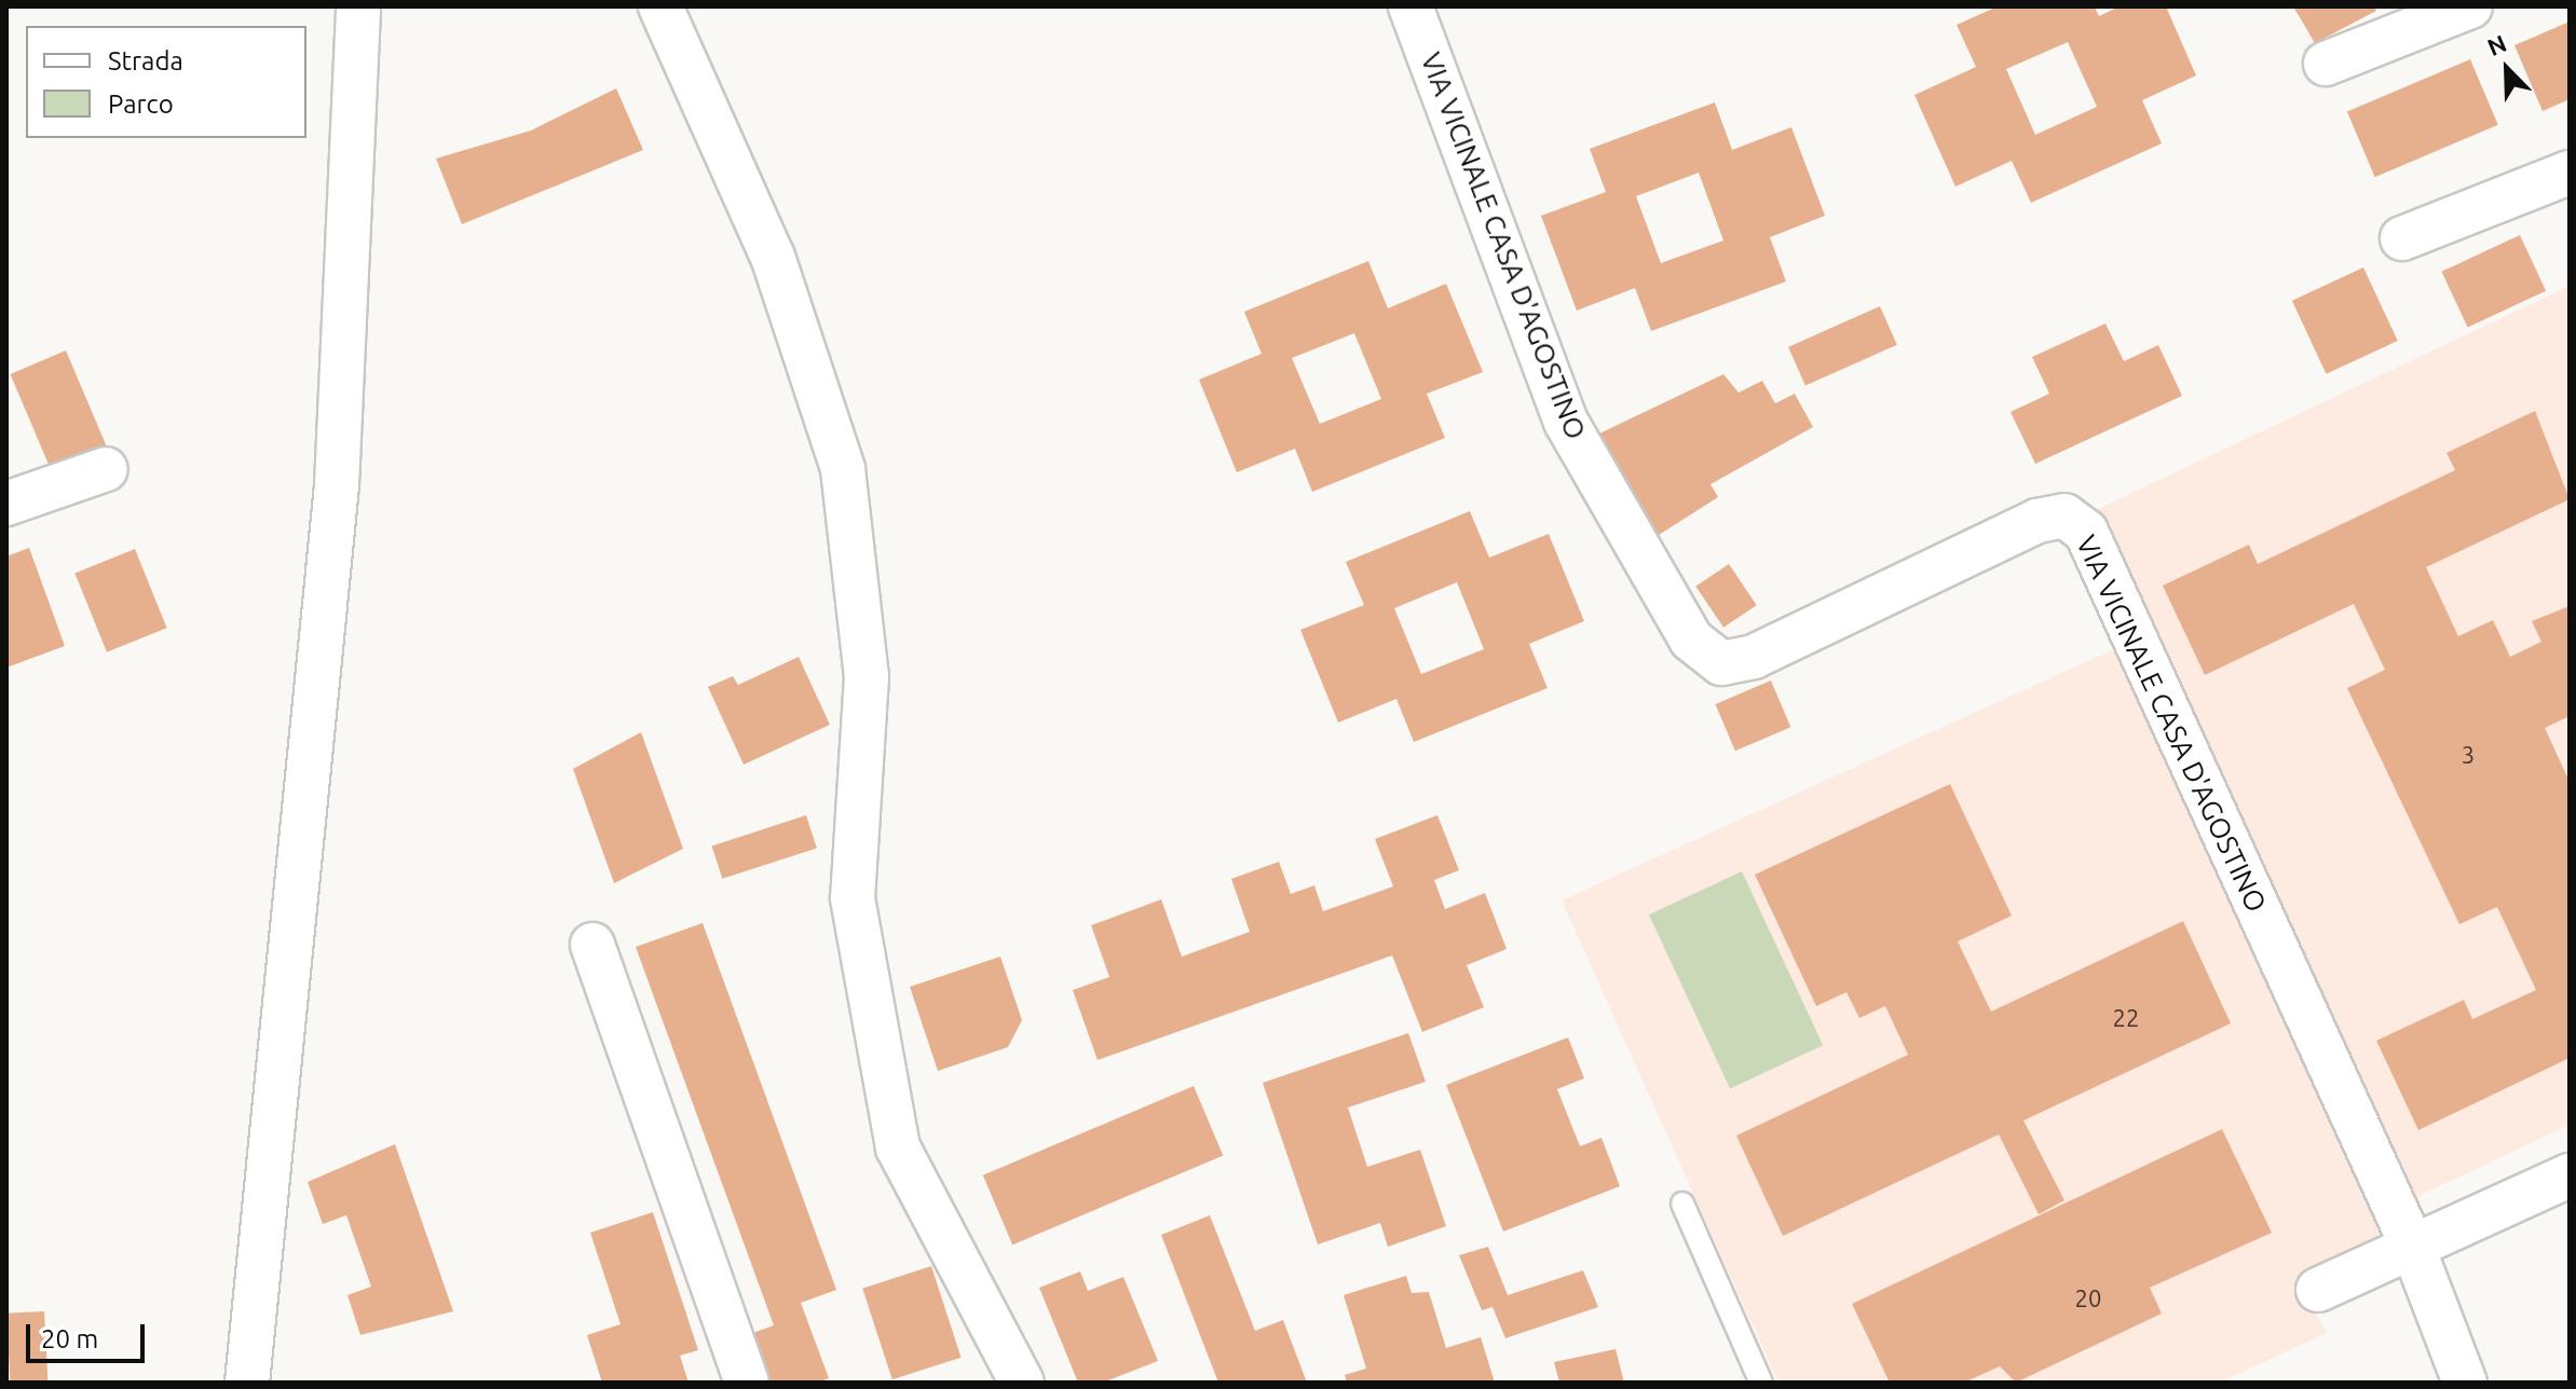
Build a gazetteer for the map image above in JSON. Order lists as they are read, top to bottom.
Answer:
{
  "streets": {
    "street": ["VIA VICINALE CASA D'AGOSTINO"]
  },
  "house_numbers": ["3", "22", "20"],
  "legend": ["Strada", "Parco"],
  "scale_bar": "20 m",
  "north": "top left"
}
